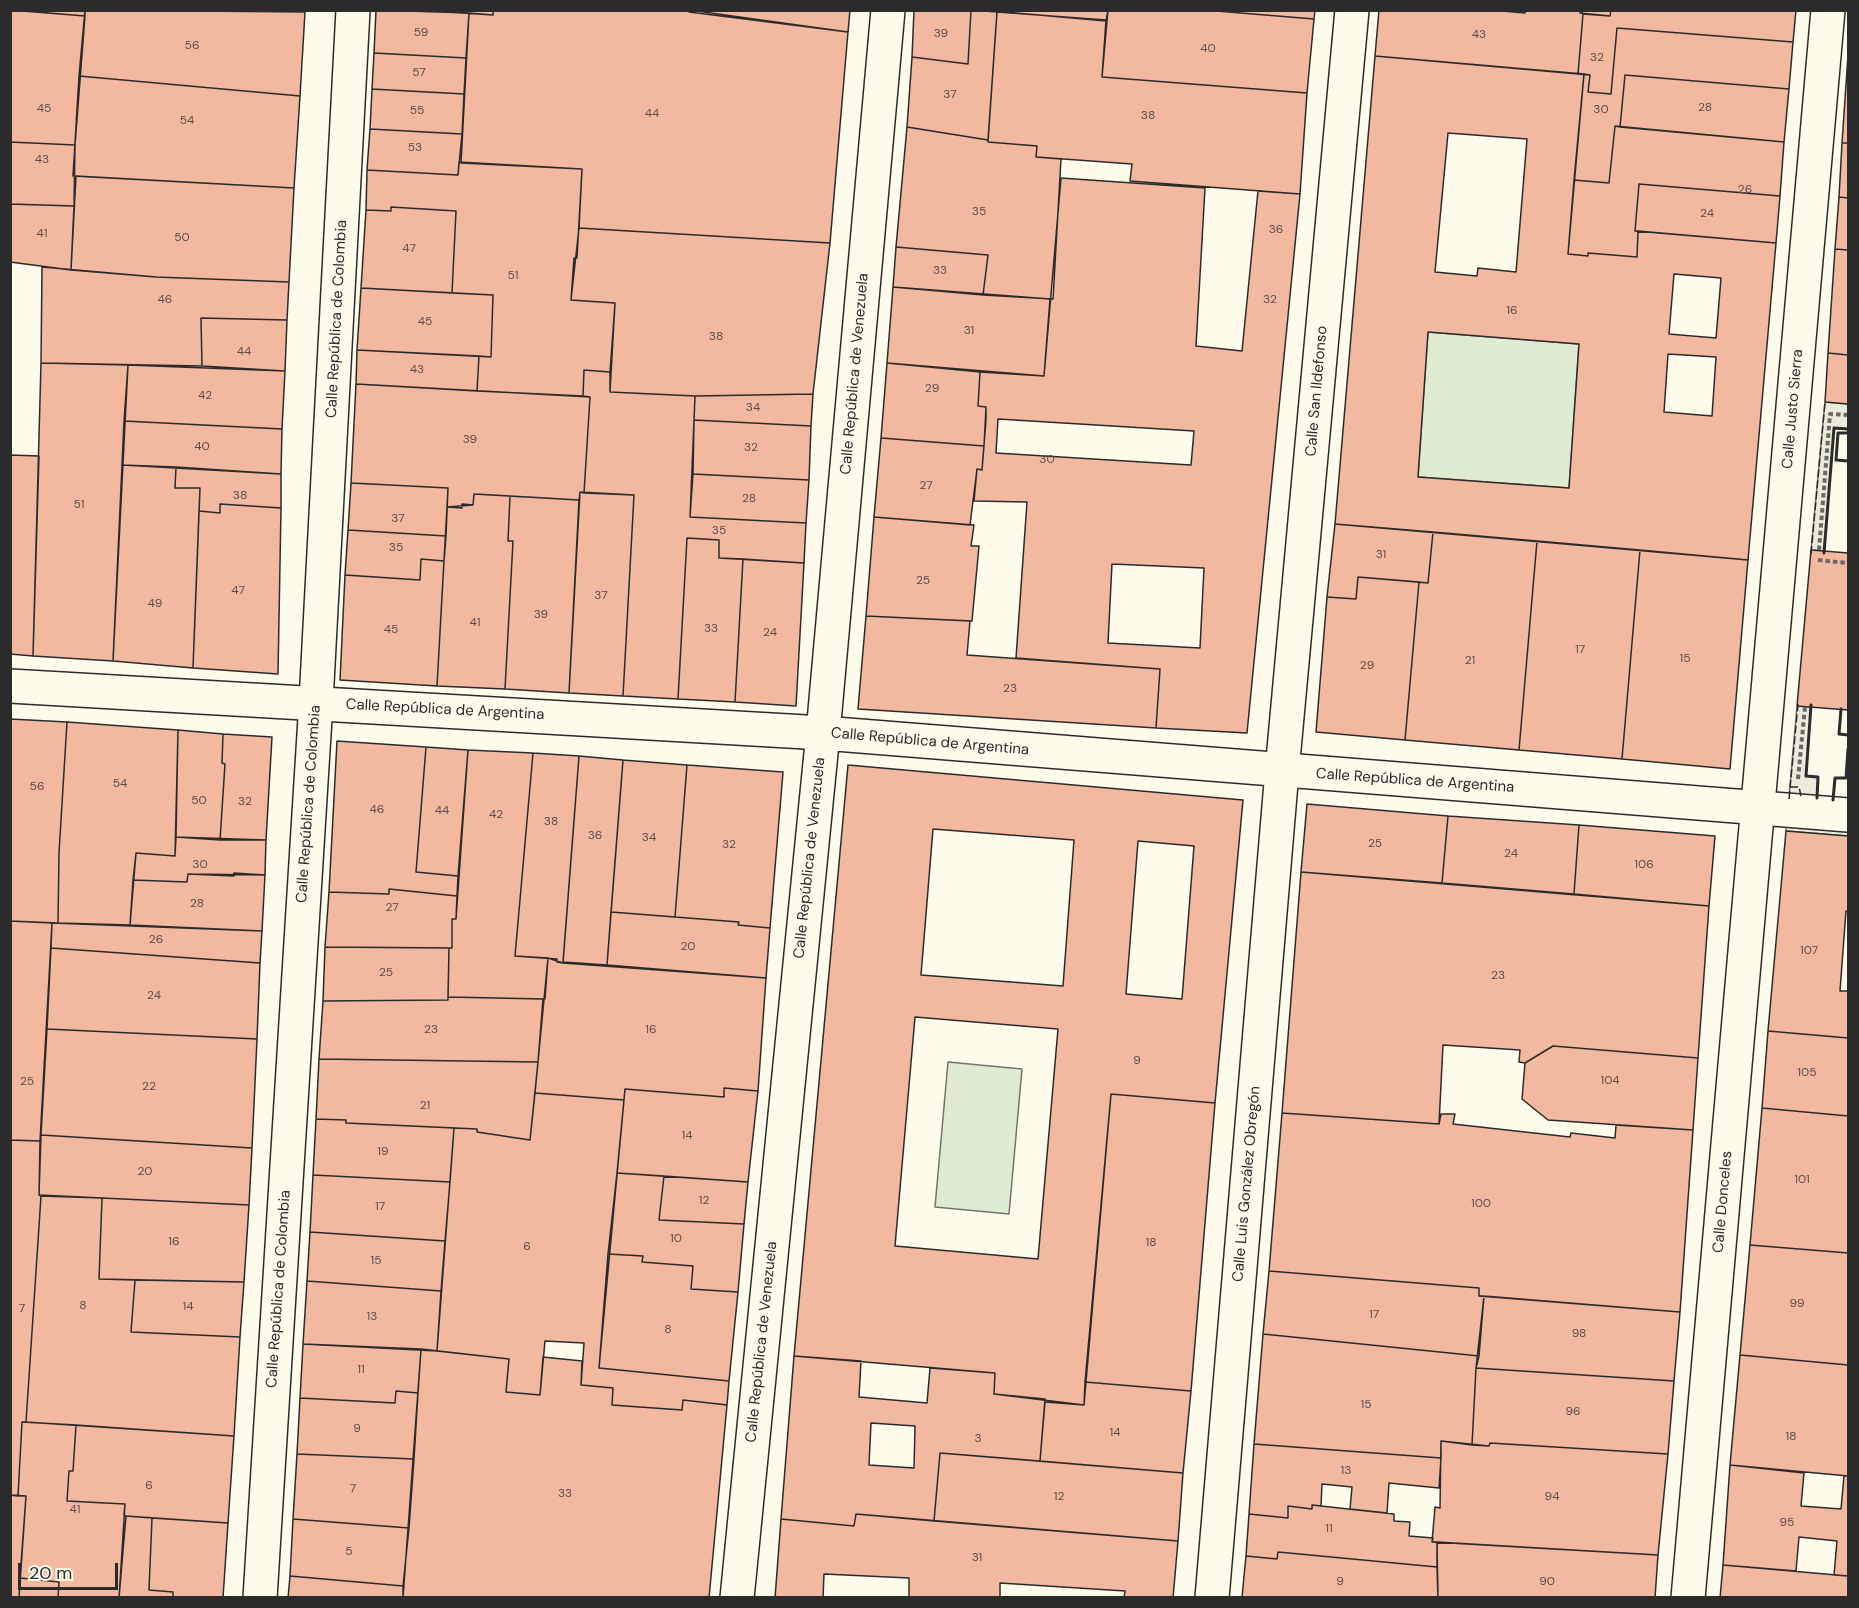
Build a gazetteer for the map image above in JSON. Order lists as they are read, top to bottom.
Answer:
{
  "streets": {
    "street": [
      "Calle República de Colombia",
      "Calle República de Venezuela",
      "Calle San Ildefonso",
      "Calle Justo Sierra",
      "Calle República de Argentina",
      "Calle Luis González Obregón",
      "Calle Donceles"
    ]
  },
  "crossings": [
    ["Calle República de Colombia", "Calle República de Argentina"],
    ["Calle República de Venezuela", "Calle República de Argentina"],
    ["Calle San Ildefonso", "Calle República de Argentina"],
    ["Calle San Ildefonso", "Calle Luis González Obregón"],
    ["Calle Justo Sierra", "Calle República de Argentina"],
    ["Calle Justo Sierra", "Calle Donceles"],
    ["Calle República de Argentina", "Calle Luis González Obregón"],
    ["Calle República de Argentina", "Calle Donceles"]
  ],
  "house_numbers": [
    "59",
    "39",
    "43",
    "56",
    "40",
    "32",
    "57",
    "37",
    "28",
    "45",
    "30",
    "55",
    "44",
    "38",
    "54",
    "53",
    "43",
    "26",
    "35",
    "24",
    "36",
    "41",
    "50",
    "47",
    "33",
    "51",
    "46",
    "32",
    "16",
    "45",
    "31",
    "38",
    "44",
    "43",
    "29",
    "42",
    "34",
    "39",
    "40",
    "32",
    "30",
    "27",
    "38",
    "28",
    "51",
    "37",
    "35",
    "35",
    "31",
    "25",
    "47",
    "37",
    "49",
    "39",
    "41",
    "33",
    "45",
    "24",
    "17",
    "15",
    "21",
    "29",
    "23",
    "54",
    "56",
    "50",
    "32",
    "46",
    "44",
    "42",
    "38",
    "36",
    "34",
    "25",
    "32",
    "24",
    "30",
    "106",
    "28",
    "27",
    "26",
    "20",
    "107",
    "25",
    "23",
    "24",
    "23",
    "16",
    "9",
    "105",
    "104",
    "25",
    "22",
    "21",
    "14",
    "19",
    "20",
    "101",
    "12",
    "100",
    "17",
    "10",
    "16",
    "18",
    "6",
    "15",
    "99",
    "8",
    "14",
    "7",
    "17",
    "13",
    "8",
    "98",
    "11",
    "15",
    "96",
    "9",
    "14",
    "18",
    "3",
    "13",
    "6",
    "7",
    "33",
    "12",
    "94",
    "41",
    "95",
    "11",
    "5",
    "31",
    "9",
    "90"
  ],
  "scale_bar": "20 m"
}
